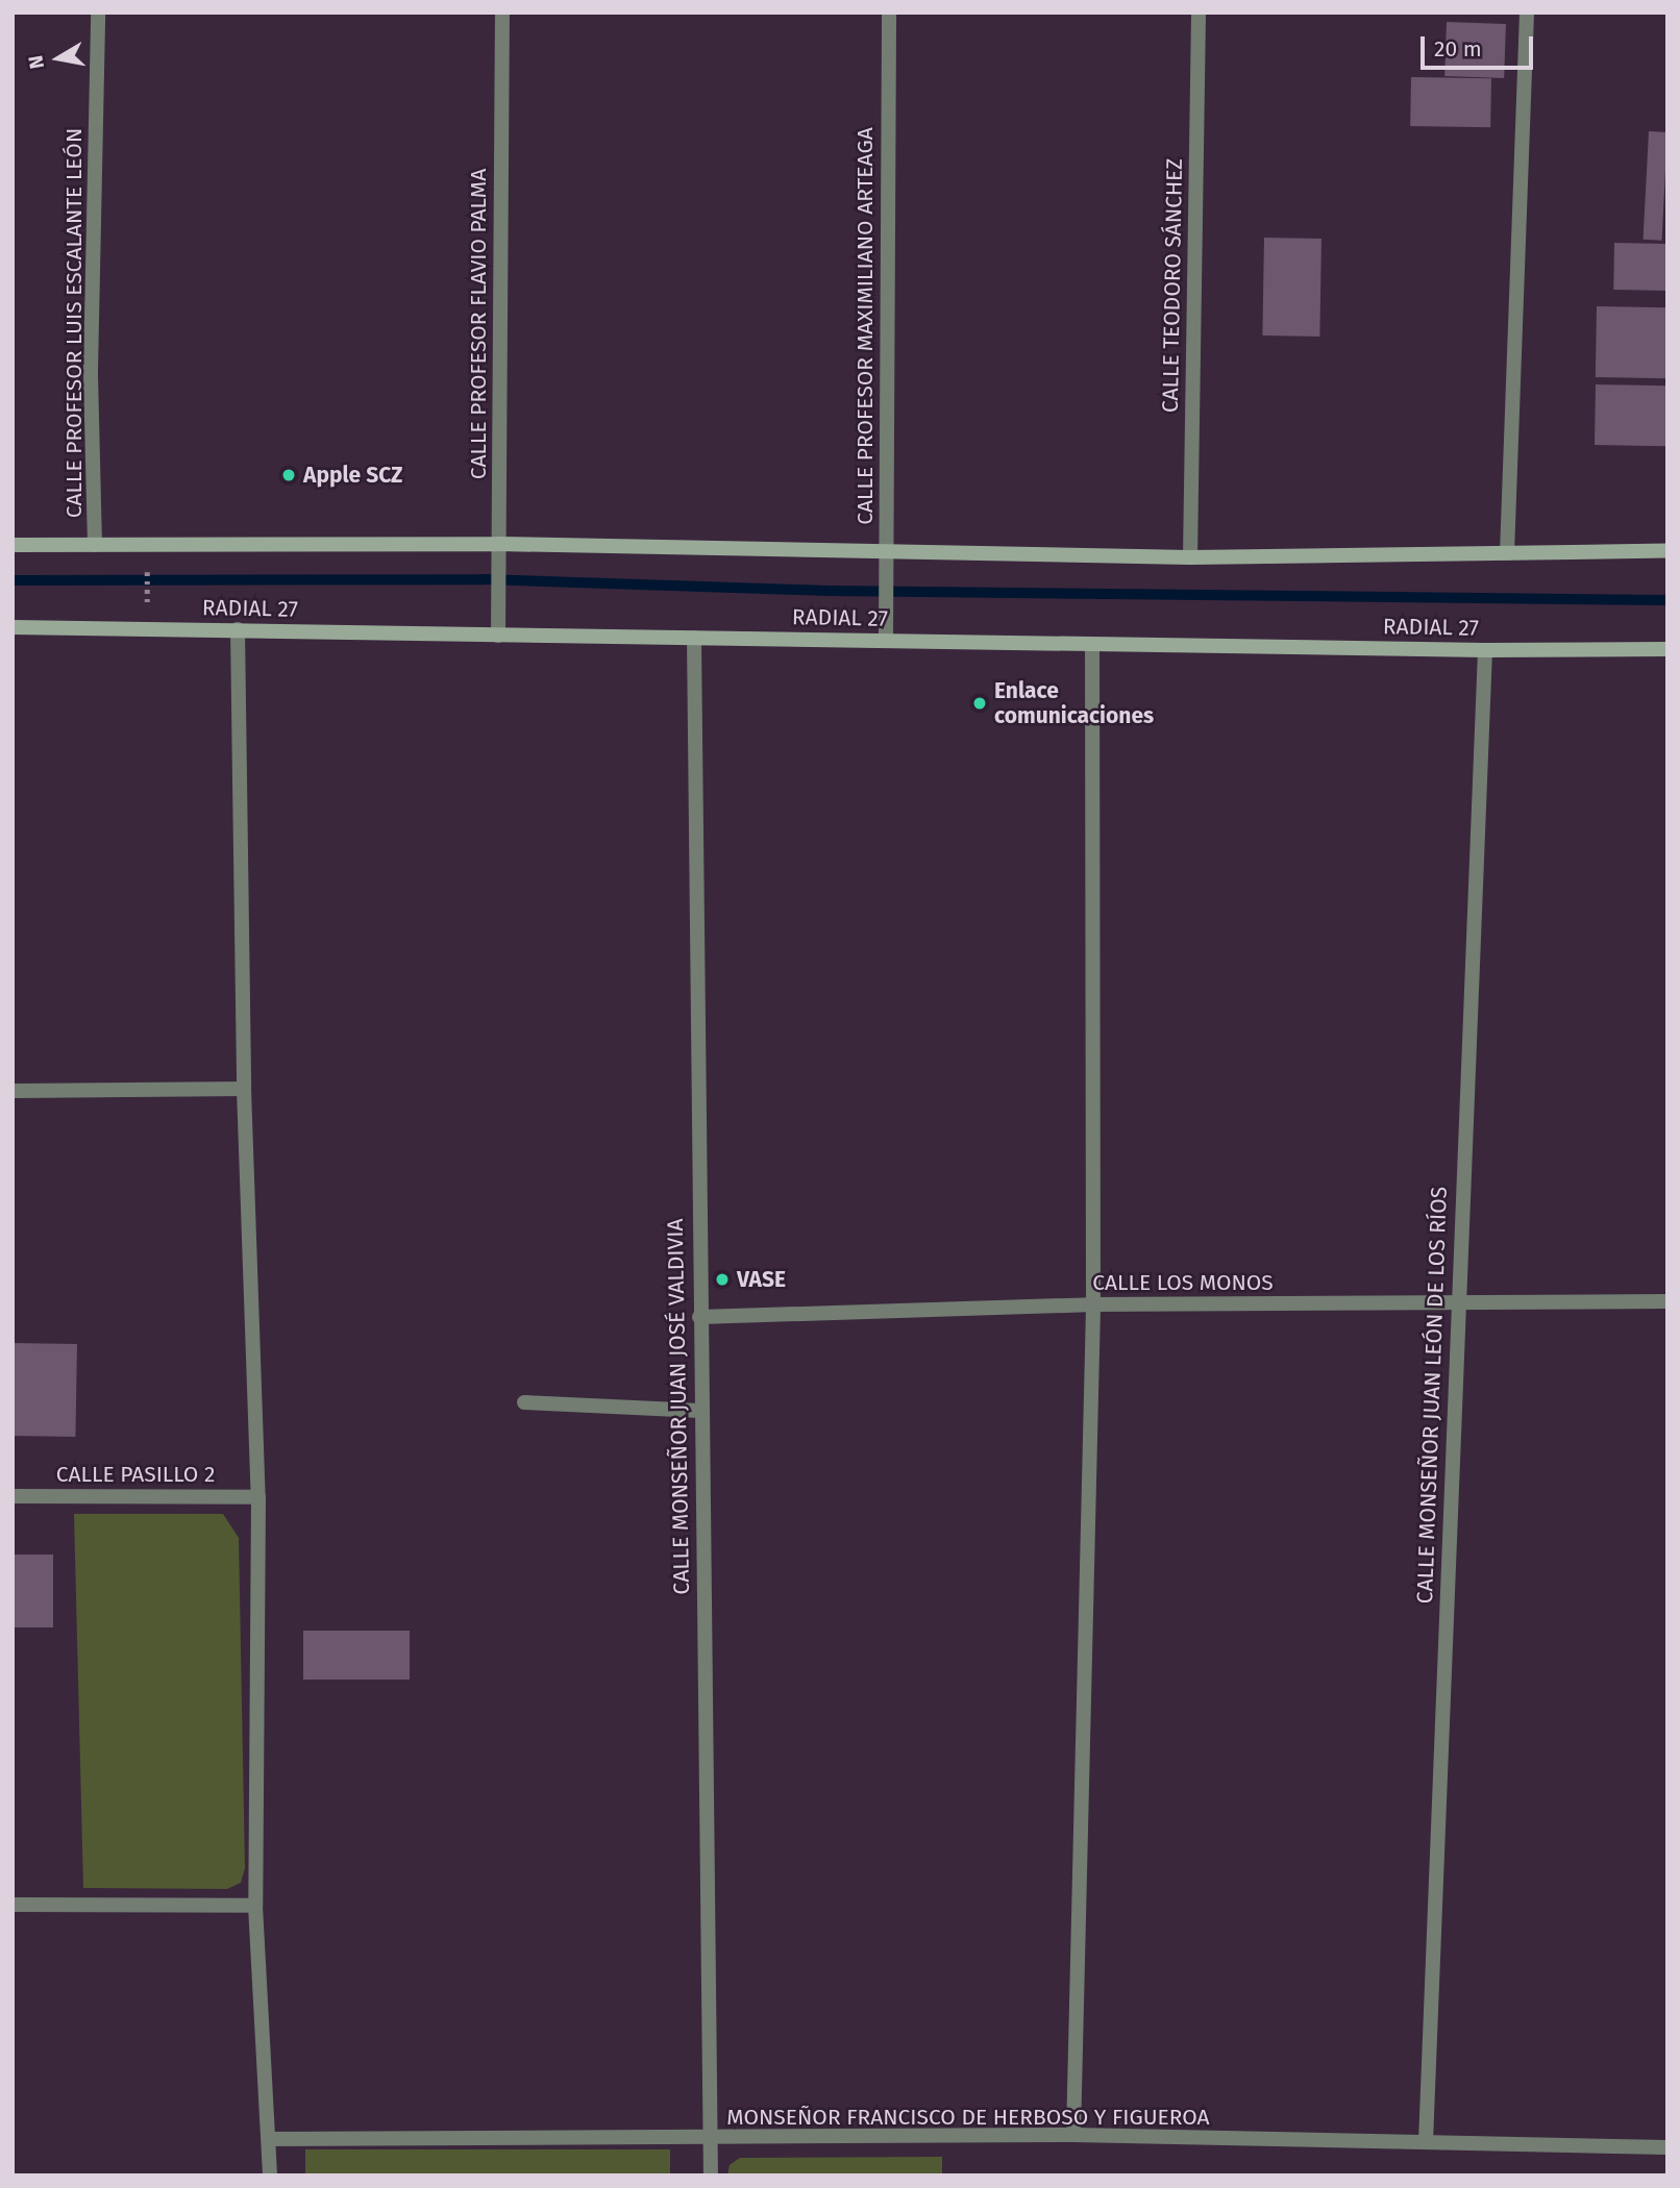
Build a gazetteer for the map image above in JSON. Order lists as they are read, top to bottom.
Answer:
{
  "streets": {
    "street": [
      "CALLE TEODORO SÁNCHEZ",
      "CALLE PROFESOR LUIS ESCALANTE LEÓN",
      "CALLE PROFESOR FLAVIO PALMA",
      "CALLE PROFESOR MAXIMILIANO ARTEAGA",
      "RADIAL 27",
      "CALLE LOS MONOS",
      "CALLE MONSEÑOR JUAN LEÓN DE LOS RÍOS",
      "CALLE MONSEÑOR JUAN JOSÉ VALDIVIA",
      "CALLE PASILLO 2",
      "MONSEÑOR FRANCISCO DE HERBOSO Y FIGUEROA"
    ]
  },
  "crossings": [
    ["CALLE PROFESOR FLAVIO PALMA", "RADIAL 27"],
    ["CALLE PROFESOR MAXIMILIANO ARTEAGA", "RADIAL 27"],
    ["RADIAL 27", "CALLE MONSEÑOR JUAN LEÓN DE LOS RÍOS"],
    ["RADIAL 27", "CALLE MONSEÑOR JUAN JOSÉ VALDIVIA"],
    ["CALLE LOS MONOS", "CALLE MONSEÑOR JUAN LEÓN DE LOS RÍOS"],
    ["CALLE LOS MONOS", "CALLE MONSEÑOR JUAN JOSÉ VALDIVIA"],
    ["CALLE MONSEÑOR JUAN LEÓN DE LOS RÍOS", "MONSEÑOR FRANCISCO DE HERBOSO Y FIGUEROA"],
    ["CALLE MONSEÑOR JUAN JOSÉ VALDIVIA", "MONSEÑOR FRANCISCO DE HERBOSO Y FIGUEROA"]
  ],
  "places": ["Apple SCZ", "Enlace comunicaciones", "VASE"],
  "scale_bar": "20 m",
  "north": "left"
}
